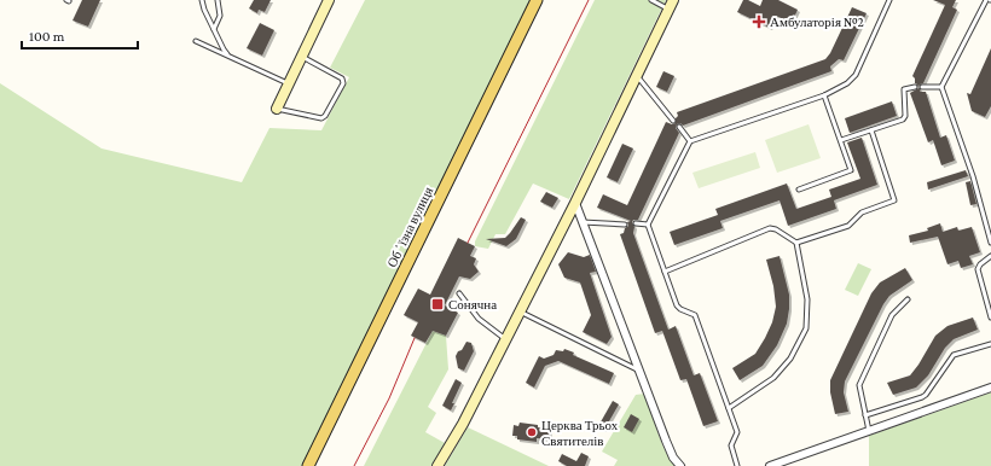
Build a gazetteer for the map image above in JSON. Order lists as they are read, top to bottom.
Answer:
{
  "streets": {
    "main road": ["Обʼїзна вулиця"]
  },
  "places": {
    "health": ["Амбулаторія №2"],
    "transit": ["Сонячна"],
    "other": ["Церква Трьох Святителів"]
  },
  "scale_bar": "100 m"
}
